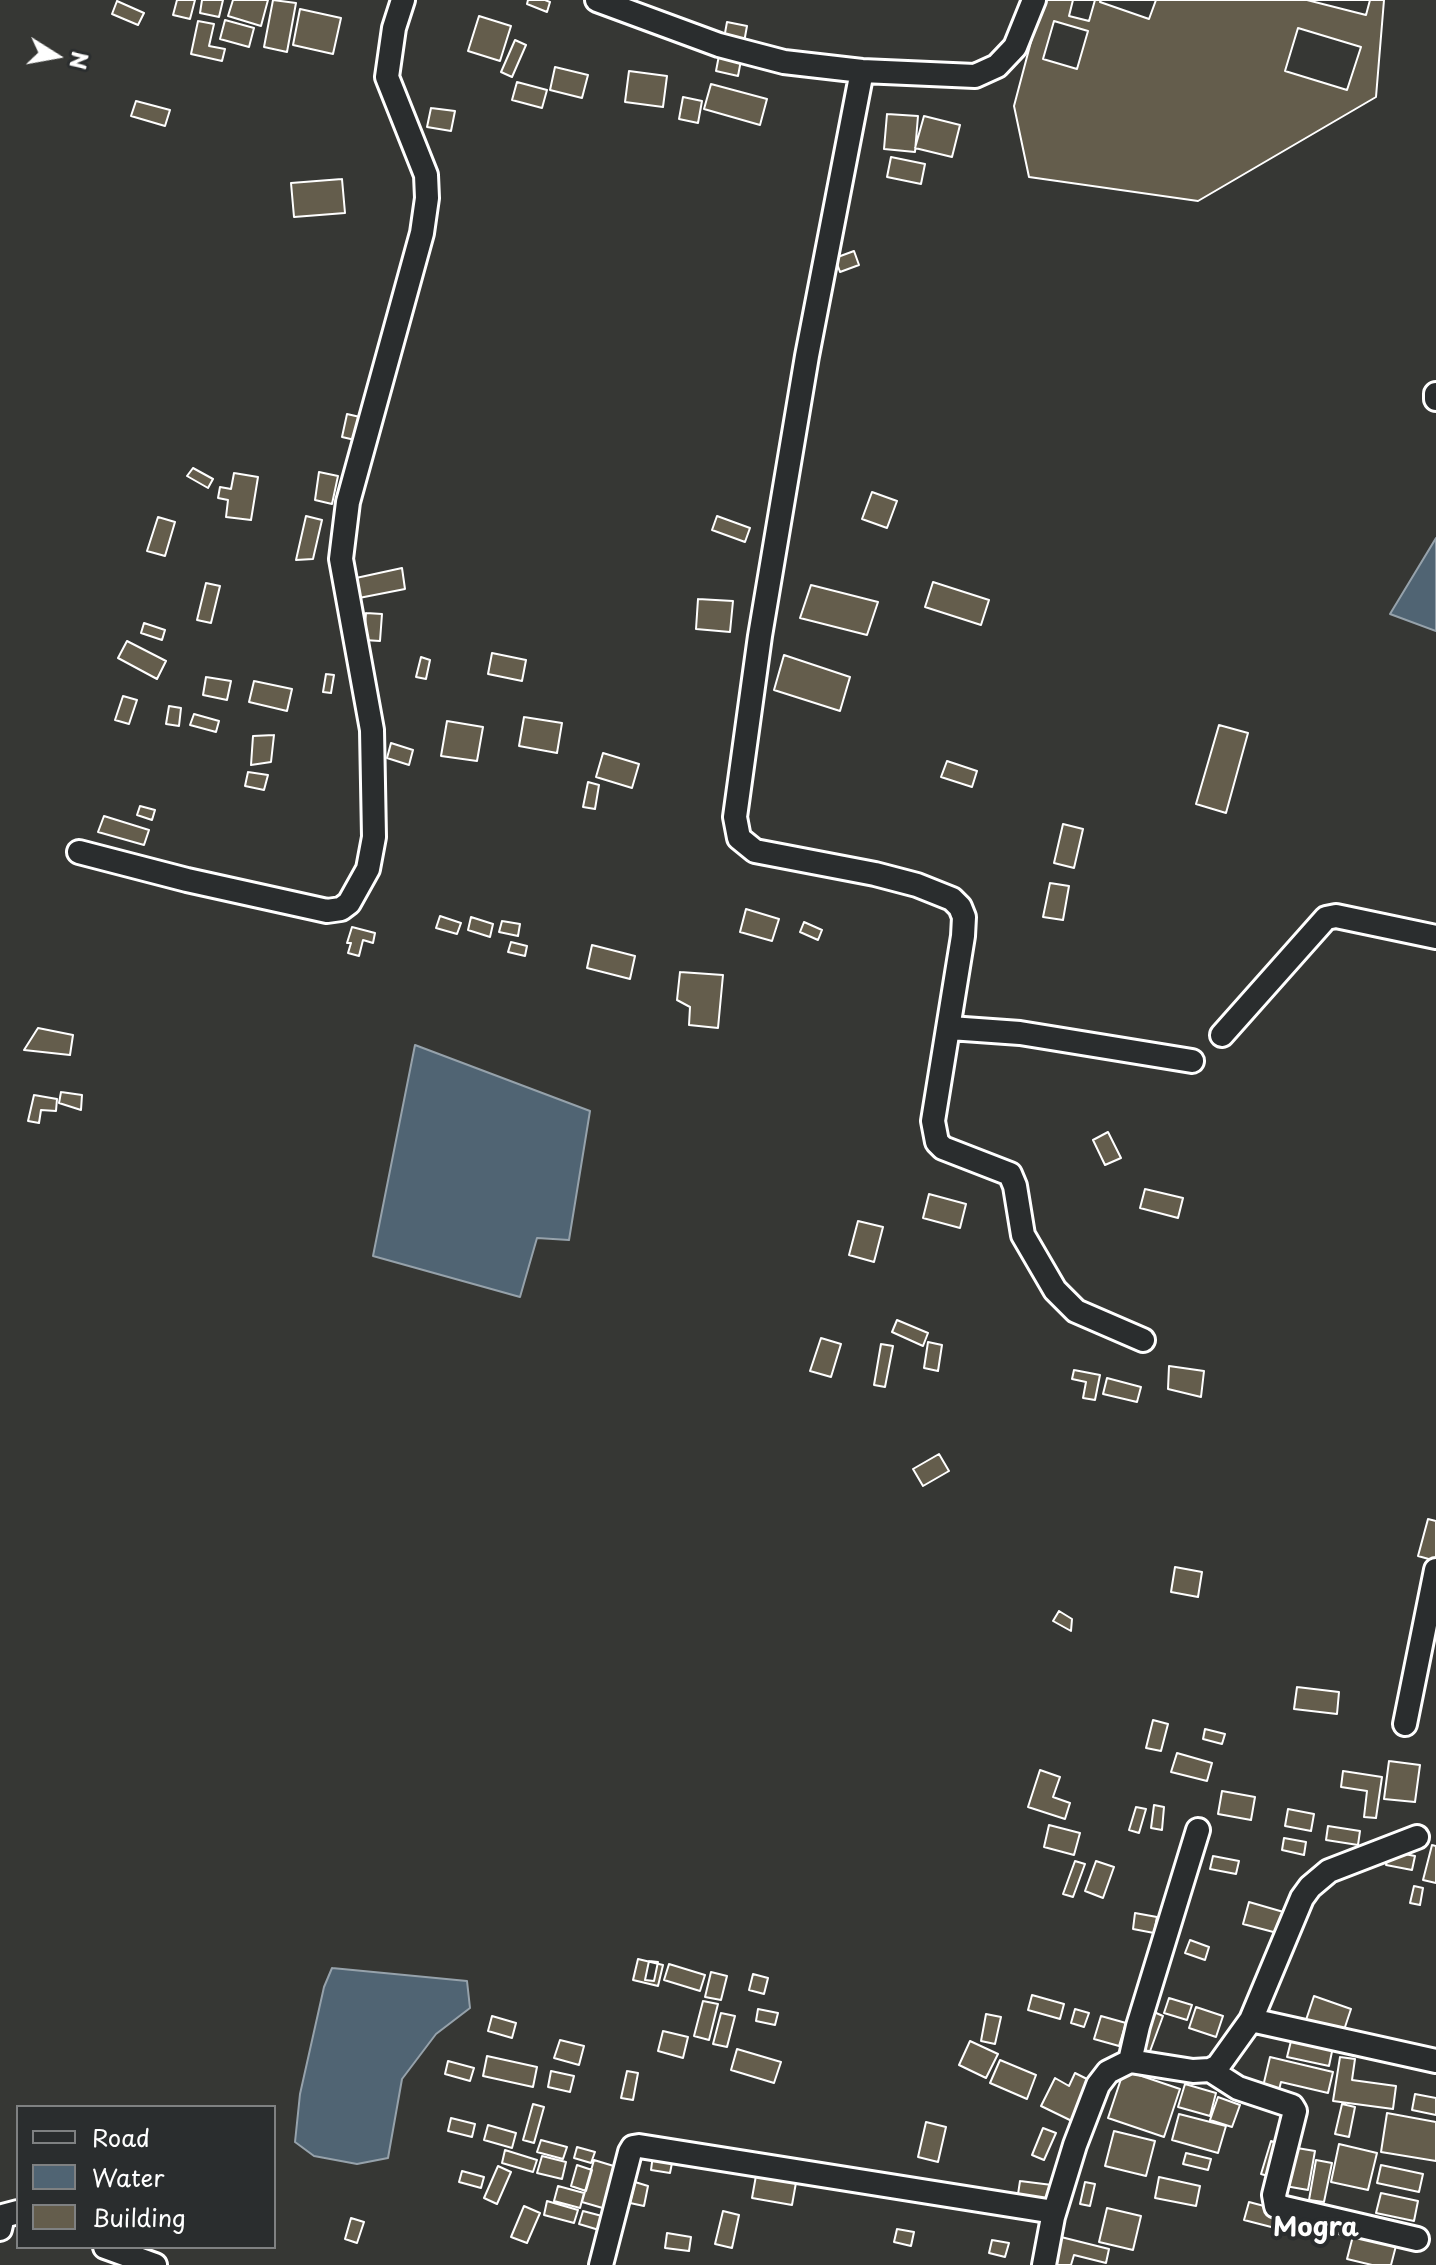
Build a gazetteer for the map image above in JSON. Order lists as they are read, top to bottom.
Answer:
{
  "districts": ["Mogra"],
  "legend": ["Road", "Water", "Building"],
  "north": "right"
}
